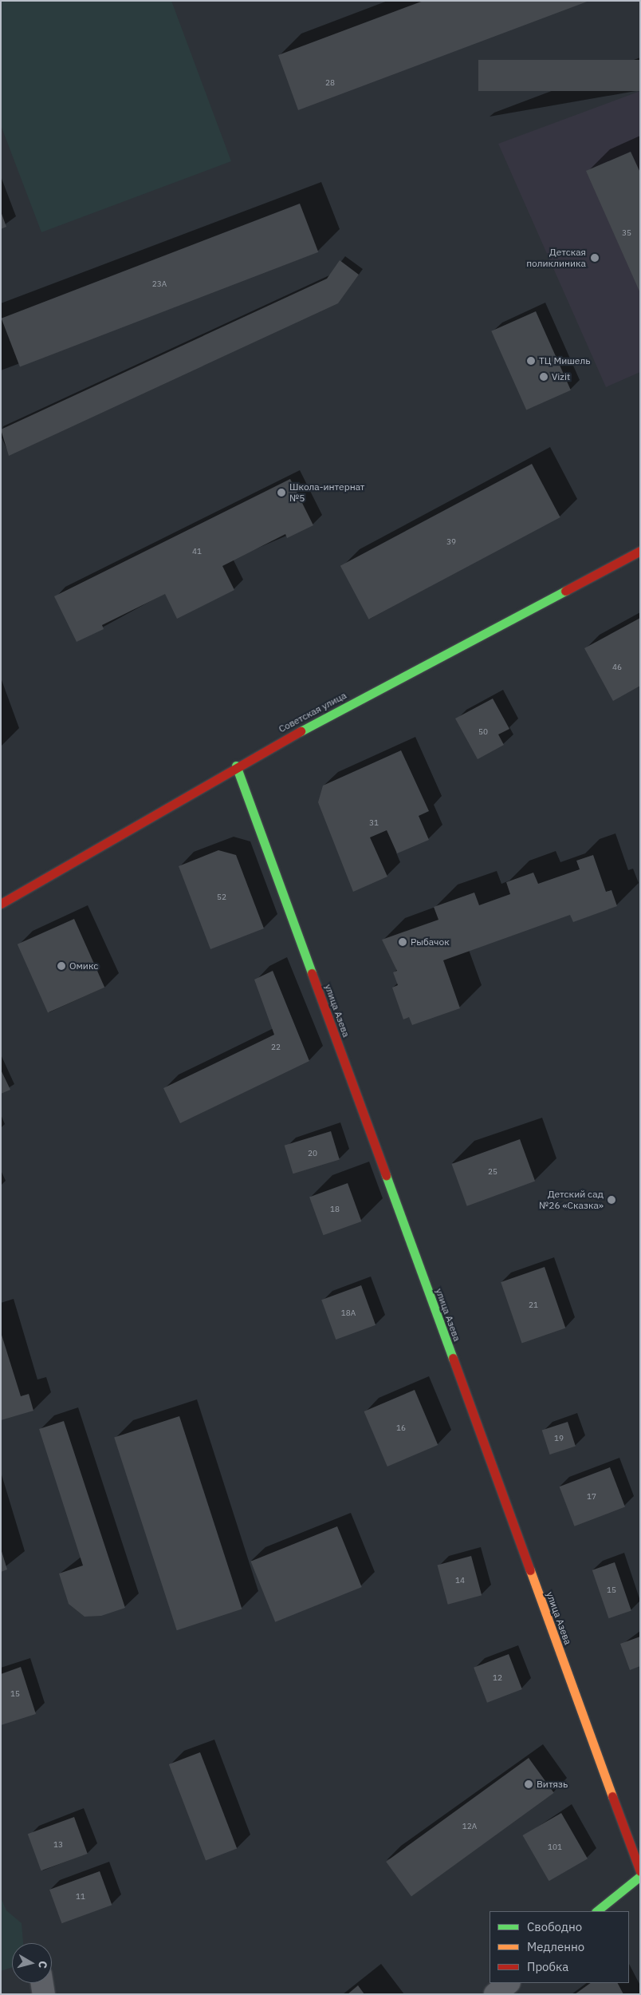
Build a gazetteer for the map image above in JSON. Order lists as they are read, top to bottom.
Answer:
{
  "streets": {
    "street": ["Советская улица", "улица Азева"]
  },
  "crossings": [
    ["Советская улица", "улица Азева"]
  ],
  "places": [
    "Детская поликлиника",
    "ТЦ Мишель",
    "Vizit",
    "Школа-интернат №5",
    "Рыбачок",
    "Омикс",
    "Детский сад №26 «Сказка»",
    "Витязь"
  ],
  "house_numbers": [
    "28",
    "35",
    "23А",
    "39",
    "41",
    "46",
    "50",
    "31",
    "52",
    "22",
    "20",
    "25",
    "18",
    "21",
    "18А",
    "16",
    "19",
    "17",
    "14",
    "15",
    "12",
    "15",
    "12А",
    "13",
    "101",
    "11"
  ],
  "legend": ["Свободно", "Медленно", "Пробка"],
  "north": "right"
}
